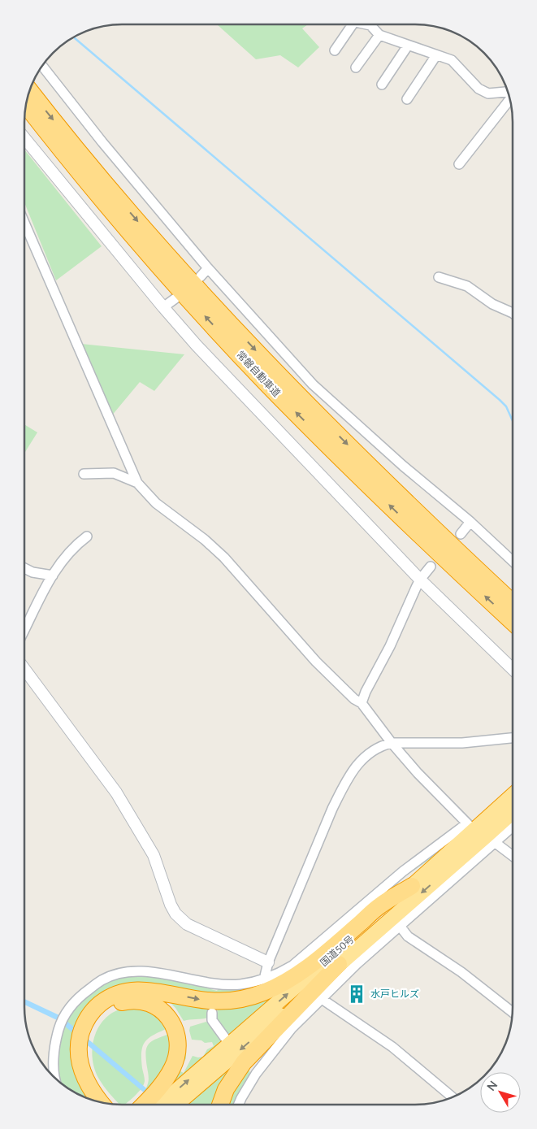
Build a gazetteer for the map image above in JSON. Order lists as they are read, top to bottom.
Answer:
{
  "streets": {
    "highway": ["常磐自動車道", "国道50号"]
  },
  "places": {
    "building": ["水戸ヒルズ"]
  },
  "north": "top left"
}
